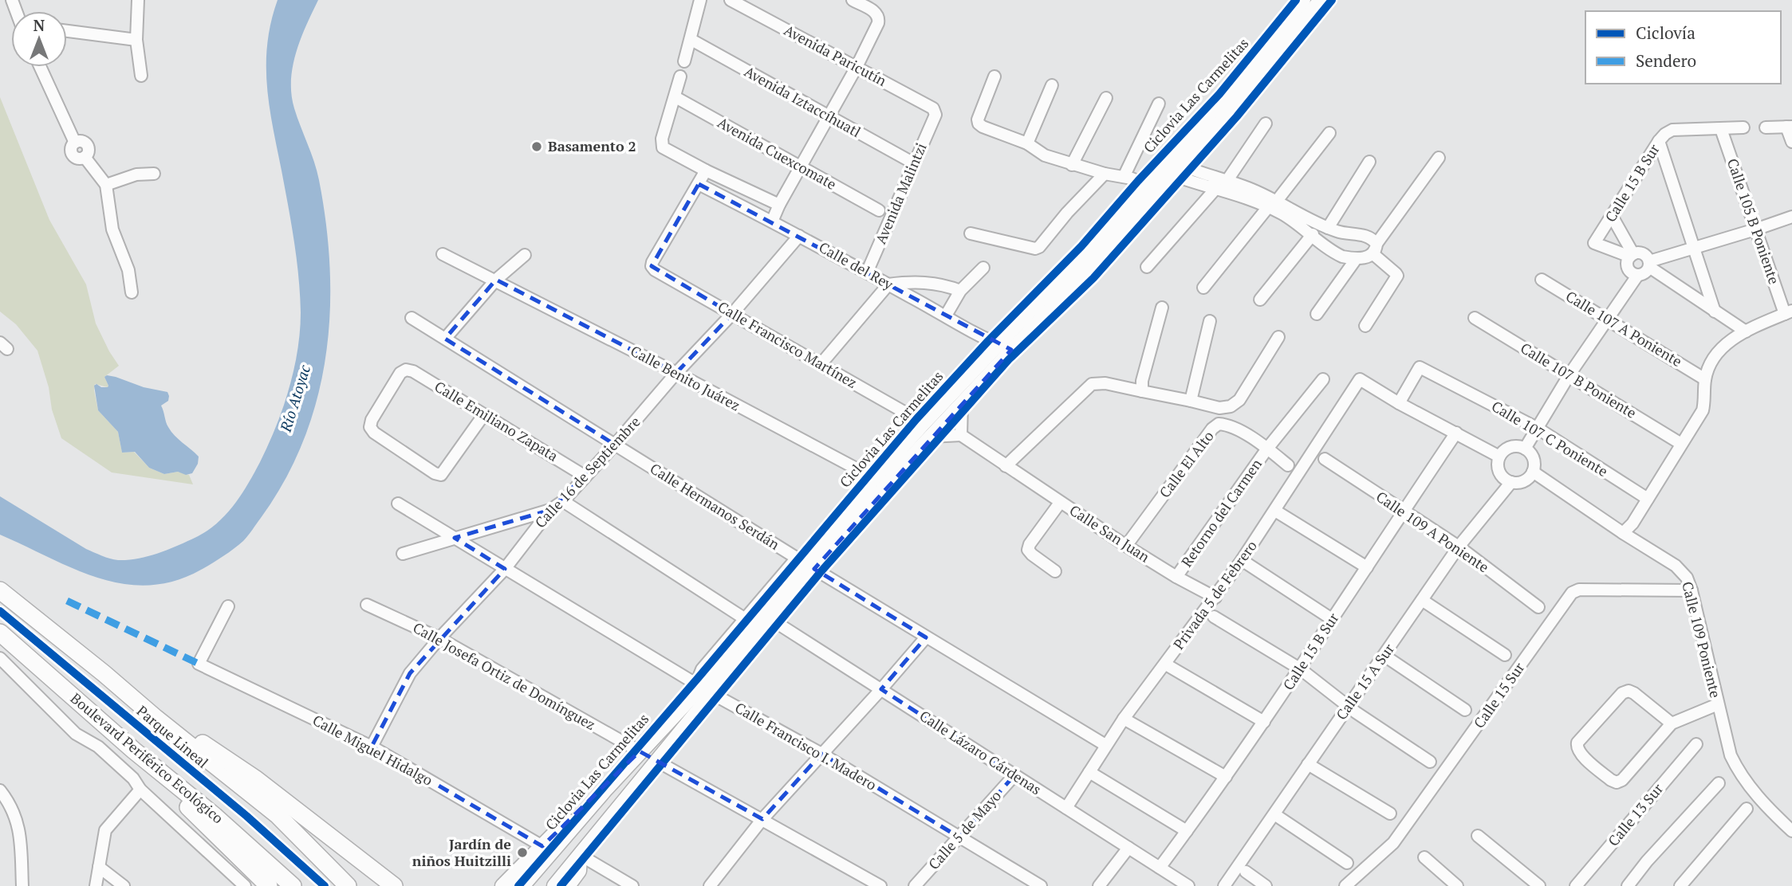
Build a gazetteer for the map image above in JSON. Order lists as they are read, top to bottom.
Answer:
{
  "streets": {
    "highway": ["Boulevard Periférico Ecológico"],
    "street": [
      "Avenida Paricutín",
      "Avenida Iztaccíhuatl",
      "Avenida Cuexcomate",
      "Calle 15 B Sur",
      "Avenida Malintzi",
      "Calle 105 B Poniente",
      "Calle del Rey",
      "Calle 107 A Poniente",
      "Calle Francisco Martínez",
      "Calle Benito Juárez",
      "Calle 107 B Poniente",
      "Calle Emiliano Zapata",
      "Calle 107 C Poniente",
      "Calle El Alto",
      "Calle 16 de Septiembre",
      "Calle Hermanos Serdán",
      "Retorno del Carmen",
      "Calle 109 A Poniente",
      "Calle San Juan",
      "Privada 5 de Febrero",
      "Calle 109 Poniente",
      "Calle Josefa Ortiz de Domínguez",
      "Calle 15 A Sur",
      "Calle 15 Sur",
      "Calle Francisco I. Madero",
      "Calle Miguel Hidalgo",
      "Calle Lázaro Cárdenas",
      "Calle 13 Sur",
      "Calle 5 de Mayo"
    ],
    "cycle path": ["Ciclovia Las Carmelitas", "Parque Lineal"]
  },
  "crossings": [
    ["Avenida Paricutín", "Avenida Malintzi"],
    ["Avenida Iztaccíhuatl", "Avenida Malintzi"],
    ["Calle 15 B Sur", "Calle 105 B Poniente"],
    ["Calle 15 B Sur", "Calle 109 A Poniente"],
    ["Calle 15 B Sur", "Calle Lázaro Cárdenas"],
    ["Avenida Malintzi", "Calle del Rey"],
    ["Calle del Rey", "Calle Francisco Martínez"],
    ["Calle del Rey", "Calle 16 de Septiembre"],
    ["Calle Francisco Martínez", "Calle 16 de Septiembre"],
    ["Calle Benito Juárez", "Calle 16 de Septiembre"],
    ["Calle Emiliano Zapata", "Calle 16 de Septiembre"],
    ["Calle 107 C Poniente", "Privada 5 de Febrero"],
    ["Calle El Alto", "Retorno del Carmen"],
    ["Calle El Alto", "Calle San Juan"],
    ["Calle 16 de Septiembre", "Calle Hermanos Serdán"],
    ["Calle 16 de Septiembre", "Calle Josefa Ortiz de Domínguez"],
    ["Calle 16 de Septiembre", "Calle Francisco I. Madero"],
    ["Calle 16 de Septiembre", "Calle Miguel Hidalgo"],
    ["Calle Hermanos Serdán", "Privada 5 de Febrero"],
    ["Retorno del Carmen", "Calle San Juan"],
    ["Calle 109 A Poniente", "Calle 15 A Sur"],
    ["Calle San Juan", "Privada 5 de Febrero"],
    ["Privada 5 de Febrero", "Calle Lázaro Cárdenas"],
    ["Calle 109 Poniente", "Calle 15 A Sur"],
    ["Calle 109 Poniente", "Calle 15 Sur"],
    ["Calle Francisco I. Madero", "Calle 5 de Mayo"],
    ["Calle Lázaro Cárdenas", "Calle 5 de Mayo"]
  ],
  "water": ["Río Atoyac"],
  "places": ["Basamento 2", "Jardín de niños Huitzilli"],
  "legend": ["Ciclovía", "Sendero"],
  "north": "top"
}
